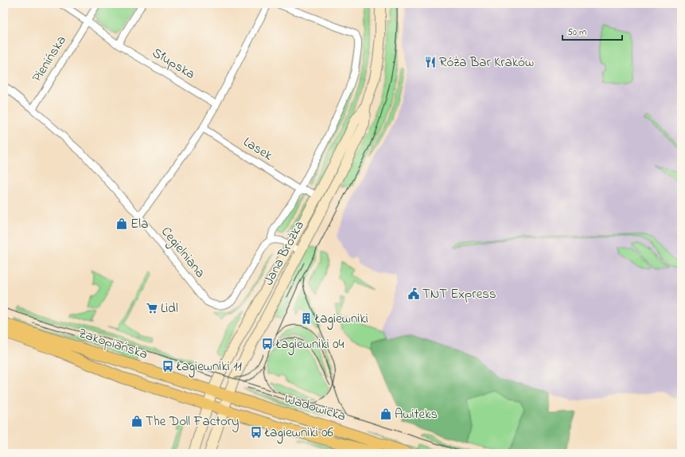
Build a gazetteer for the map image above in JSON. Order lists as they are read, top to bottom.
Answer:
{
  "streets": {
    "main road": ["Jana Brożka", "Zakopiańska", "Wadowicka"],
    "street": [
      "Pienińska",
      "Słupska",
      "Lasek",
      "Cegielniana"
    ]
  },
  "crossings": [
    ["Pienińska", "Słupska"],
    ["Pienińska", "Cegielniana"],
    ["Lasek", "Jana Brożka"],
    ["Cegielniana", "Jana Brożka"],
    ["Jana Brożka", "Zakopiańska"],
    ["Jana Brożka", "Wadowicka"],
    ["Zakopiańska", "Wadowicka"]
  ],
  "places": {
    "restaurant": ["Róża Bar Kraków"],
    "shop": ["Ela", "Awiteks", "The Doll Factory"],
    "public building": ["TNT Express"],
    "supermarket": ["Lidl"],
    "building": ["Łagiewniki"],
    "bus stop": ["Łagiewniki 04", "Łagiewniki 11", "Łagiewniki 06"]
  },
  "scale_bar": "50 m"
}
